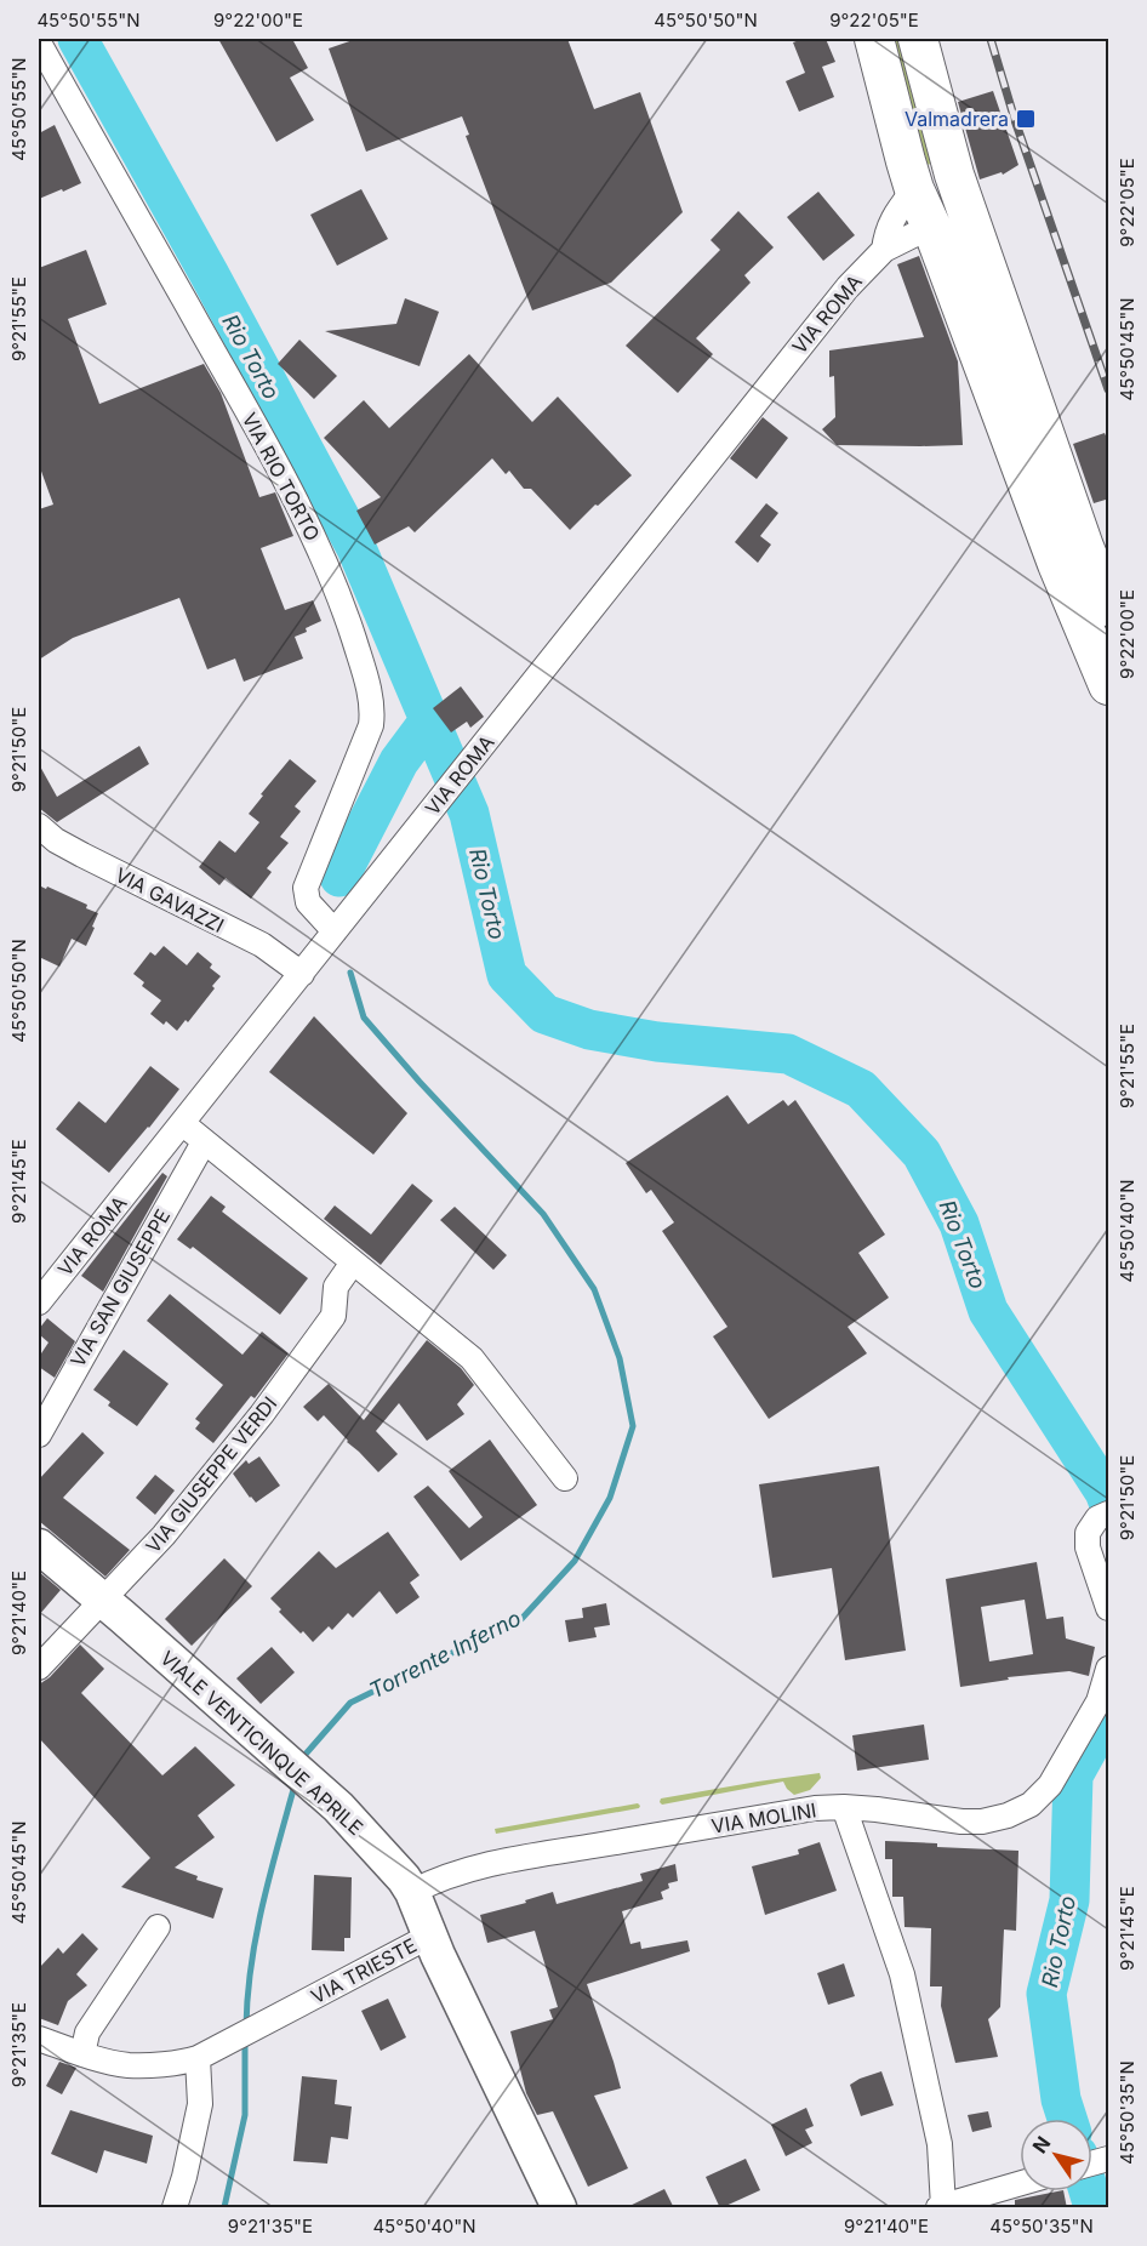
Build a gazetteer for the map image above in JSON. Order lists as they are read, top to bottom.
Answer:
{
  "streets": {
    "main road": ["VIALE VENTICINQUE APRILE"],
    "street": [
      "VIA ROMA",
      "VIA RIO TORTO",
      "VIA GAVAZZI",
      "VIA SAN GIUSEPPE",
      "VIA GIUSEPPE VERDI",
      "VIA MOLINI",
      "VIA TRIESTE"
    ]
  },
  "crossings": [
    ["VIA ROMA", "VIA RIO TORTO"],
    ["VIA ROMA", "VIA GAVAZZI"],
    ["VIA GIUSEPPE VERDI", "VIALE VENTICINQUE APRILE"],
    ["VIALE VENTICINQUE APRILE", "VIA MOLINI"],
    ["VIALE VENTICINQUE APRILE", "VIA TRIESTE"]
  ],
  "water": ["Rio Torto", "Torrente Inferno"],
  "places": {
    "transit": ["Valmadrera"]
  },
  "north": "top left",
  "coordinates": [
    "45°50'55\"N",
    "9°22'00\"E",
    "45°50'50\"N",
    "9°22'05\"E",
    "9°21'55\"E",
    "45°50'45\"N",
    "9°21'50\"E",
    "9°21'45\"E",
    "45°50'40\"N",
    "9°21'40\"E",
    "9°21'35\"E",
    "45°50'35\"N"
  ]
}
